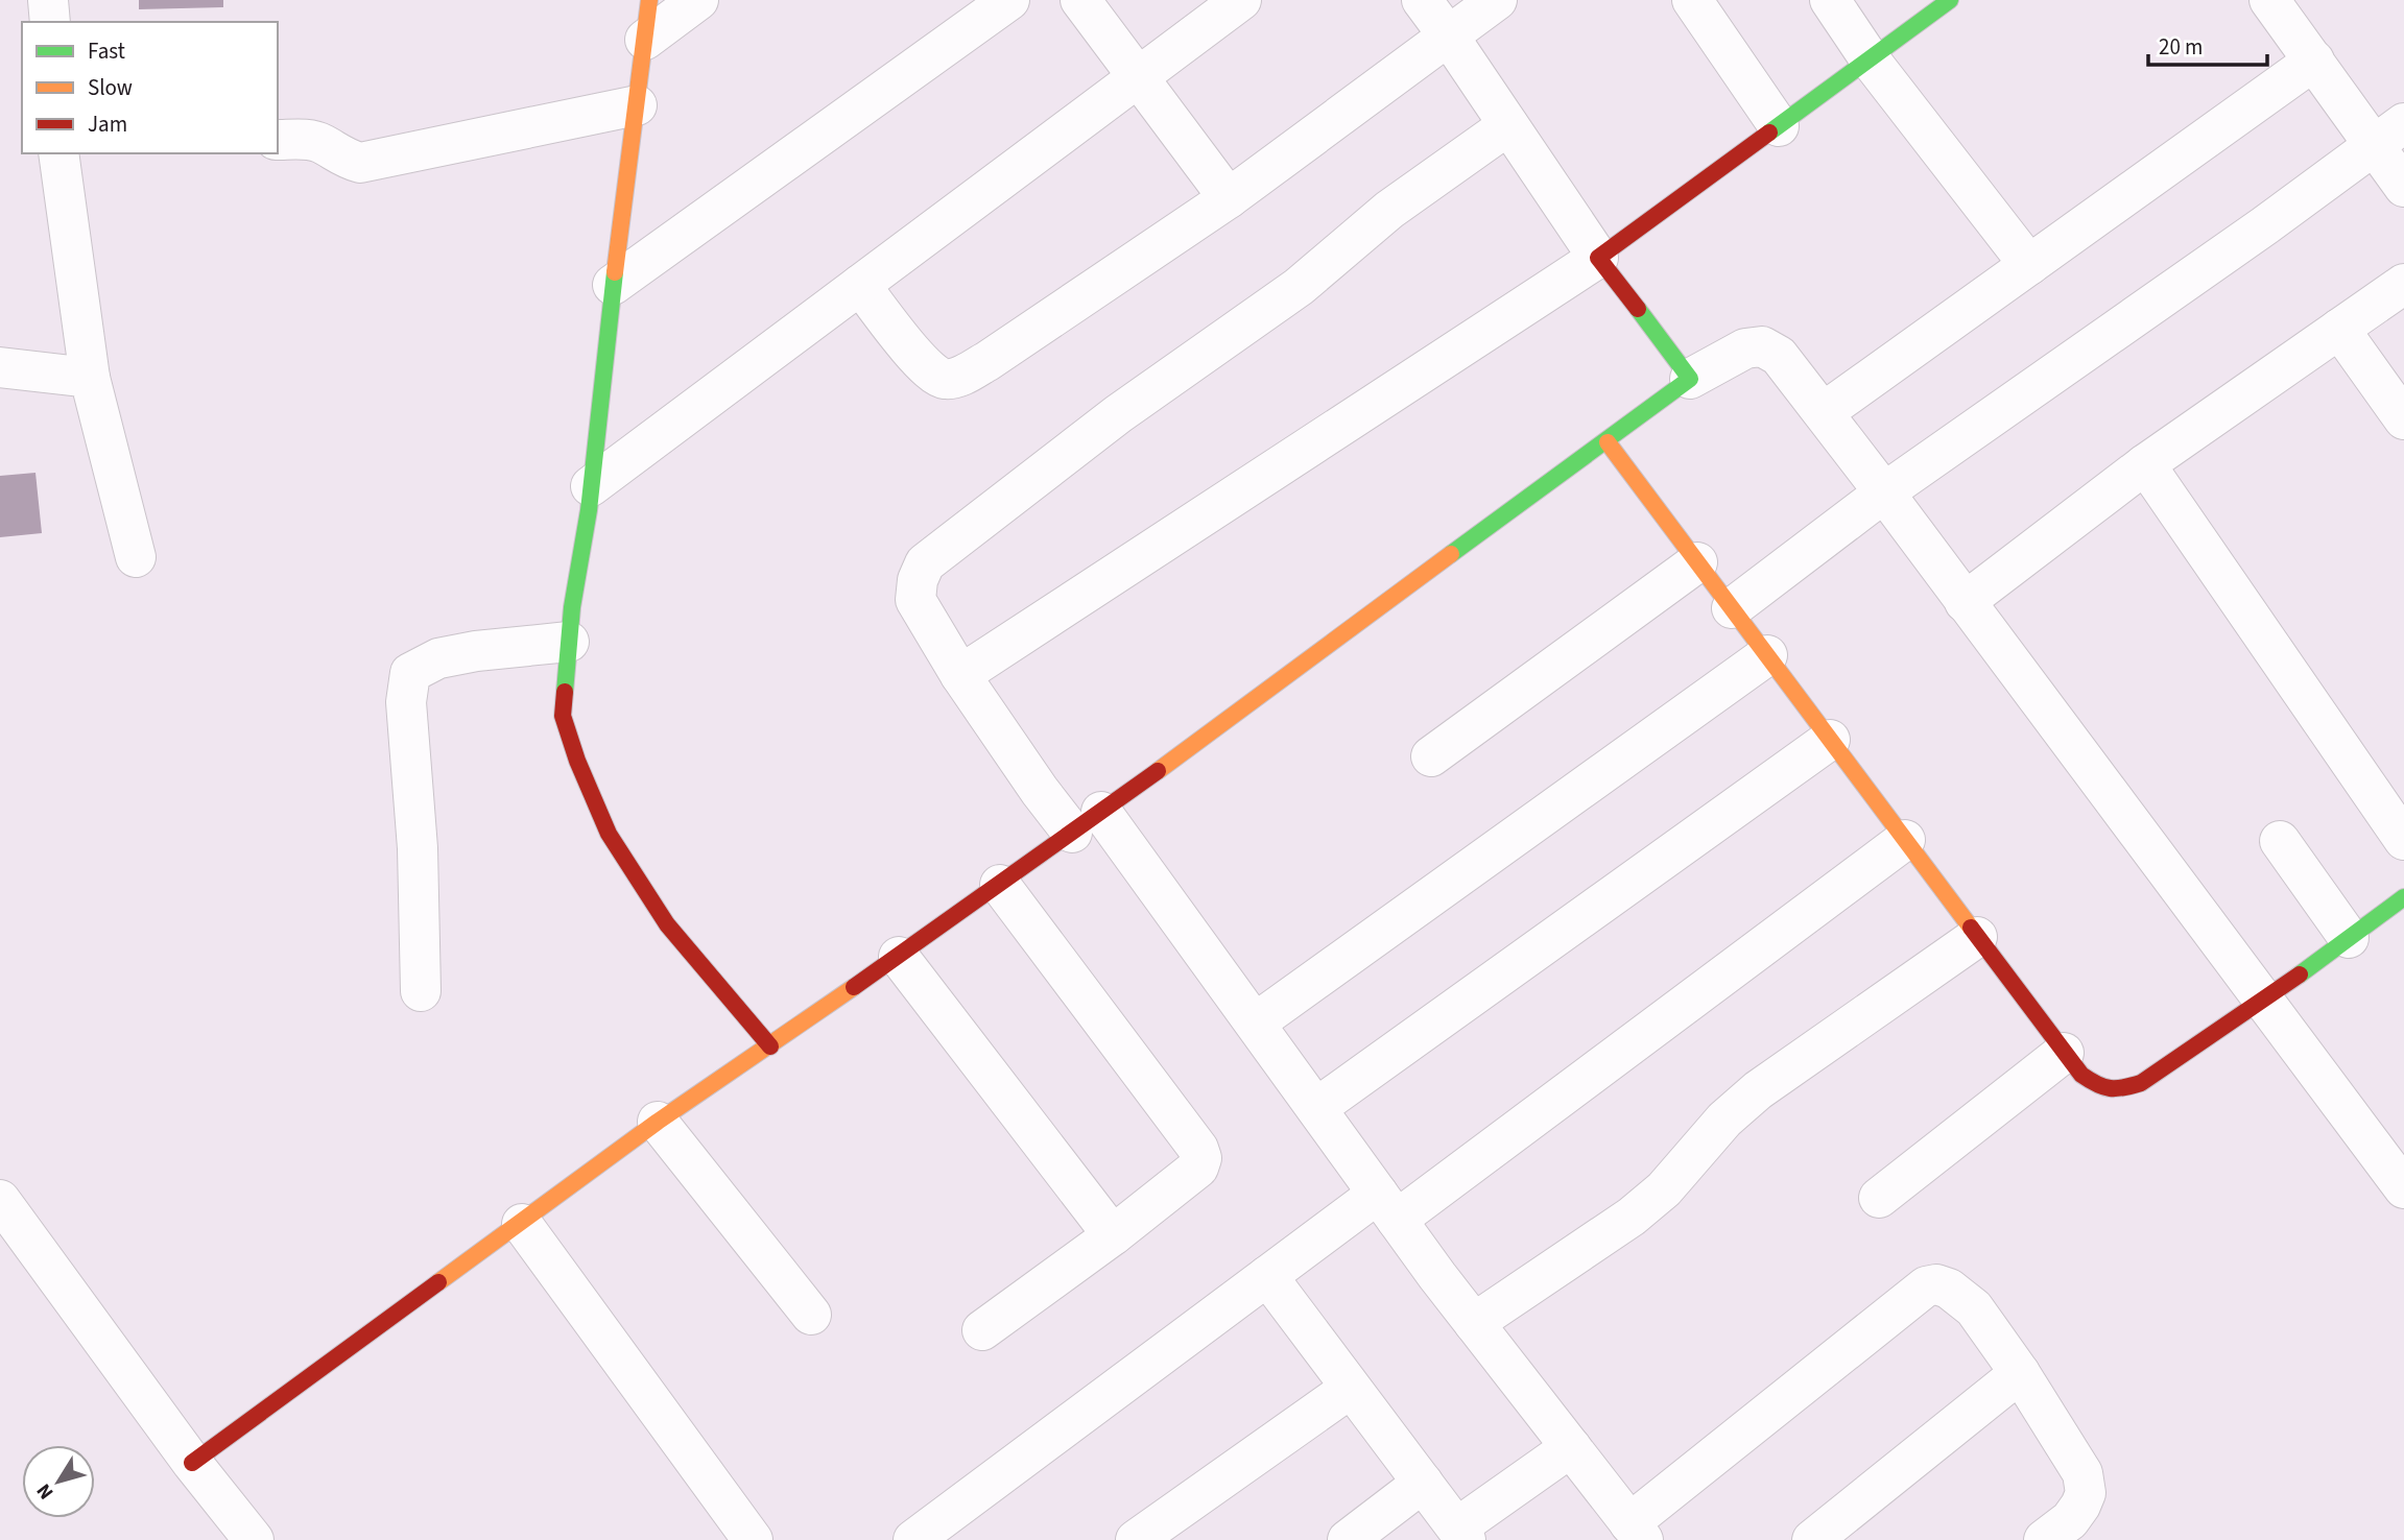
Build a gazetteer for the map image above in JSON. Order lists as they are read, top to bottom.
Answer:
{
  "legend": ["Fast", "Slow", "Jam"],
  "scale_bar": "20 m",
  "north": "bottom left"
}
